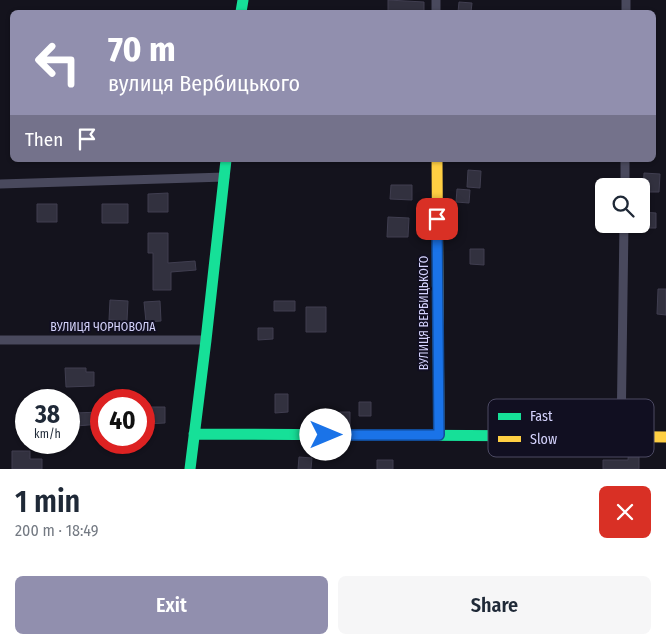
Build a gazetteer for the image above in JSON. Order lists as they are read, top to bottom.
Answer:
{
  "streets": {
    "street": ["ВУЛИЦЯ ВЕРБИЦЬКОГО", "ВУЛИЦЯ ЧОРНОВОЛА"]
  },
  "legend": ["Fast", "Slow"],
  "page": {
    "turn": ["70 m", "вулиця Вербицького"],
    "then": "Then",
    "speed": "38 km/h",
    "limit": "40",
    "heading": ["1 min", "200 m · 18:49"],
    "buttons": ["Exit", "Share"]
  }
}
